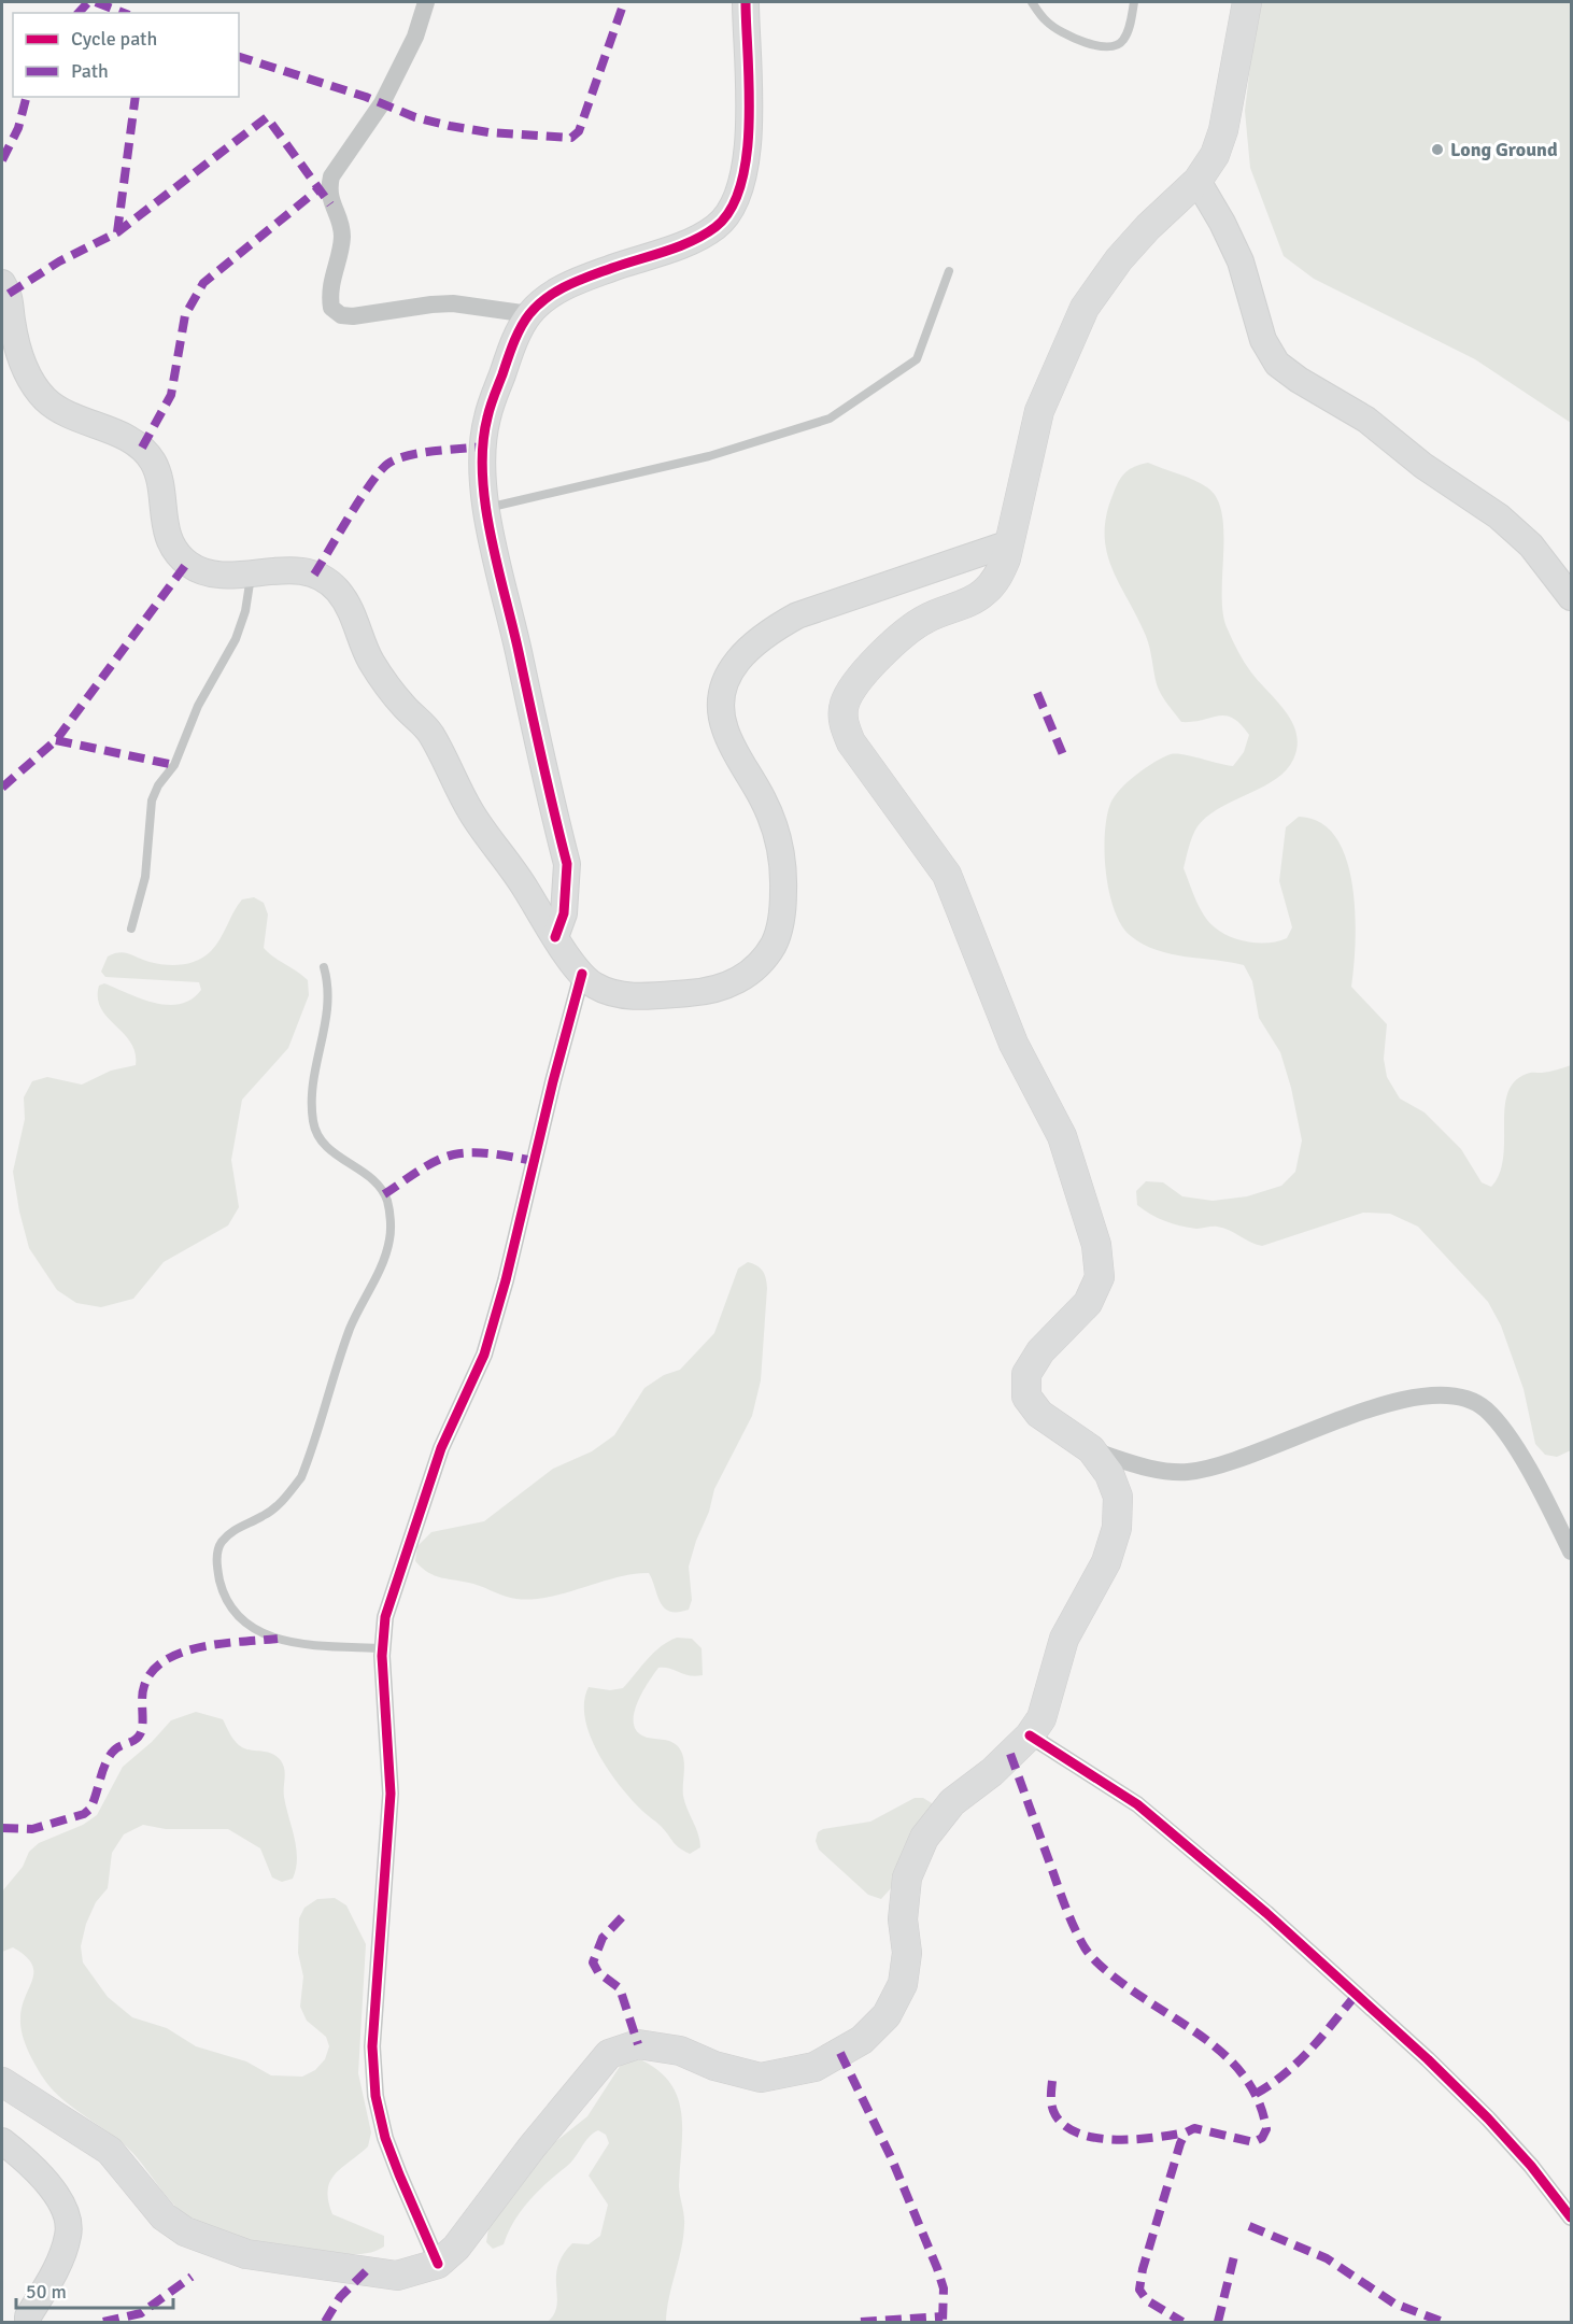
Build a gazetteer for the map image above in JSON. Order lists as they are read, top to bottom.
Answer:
{
  "places": ["Long Ground"],
  "legend": ["Cycle path", "Path"],
  "scale_bar": "50 m"
}
